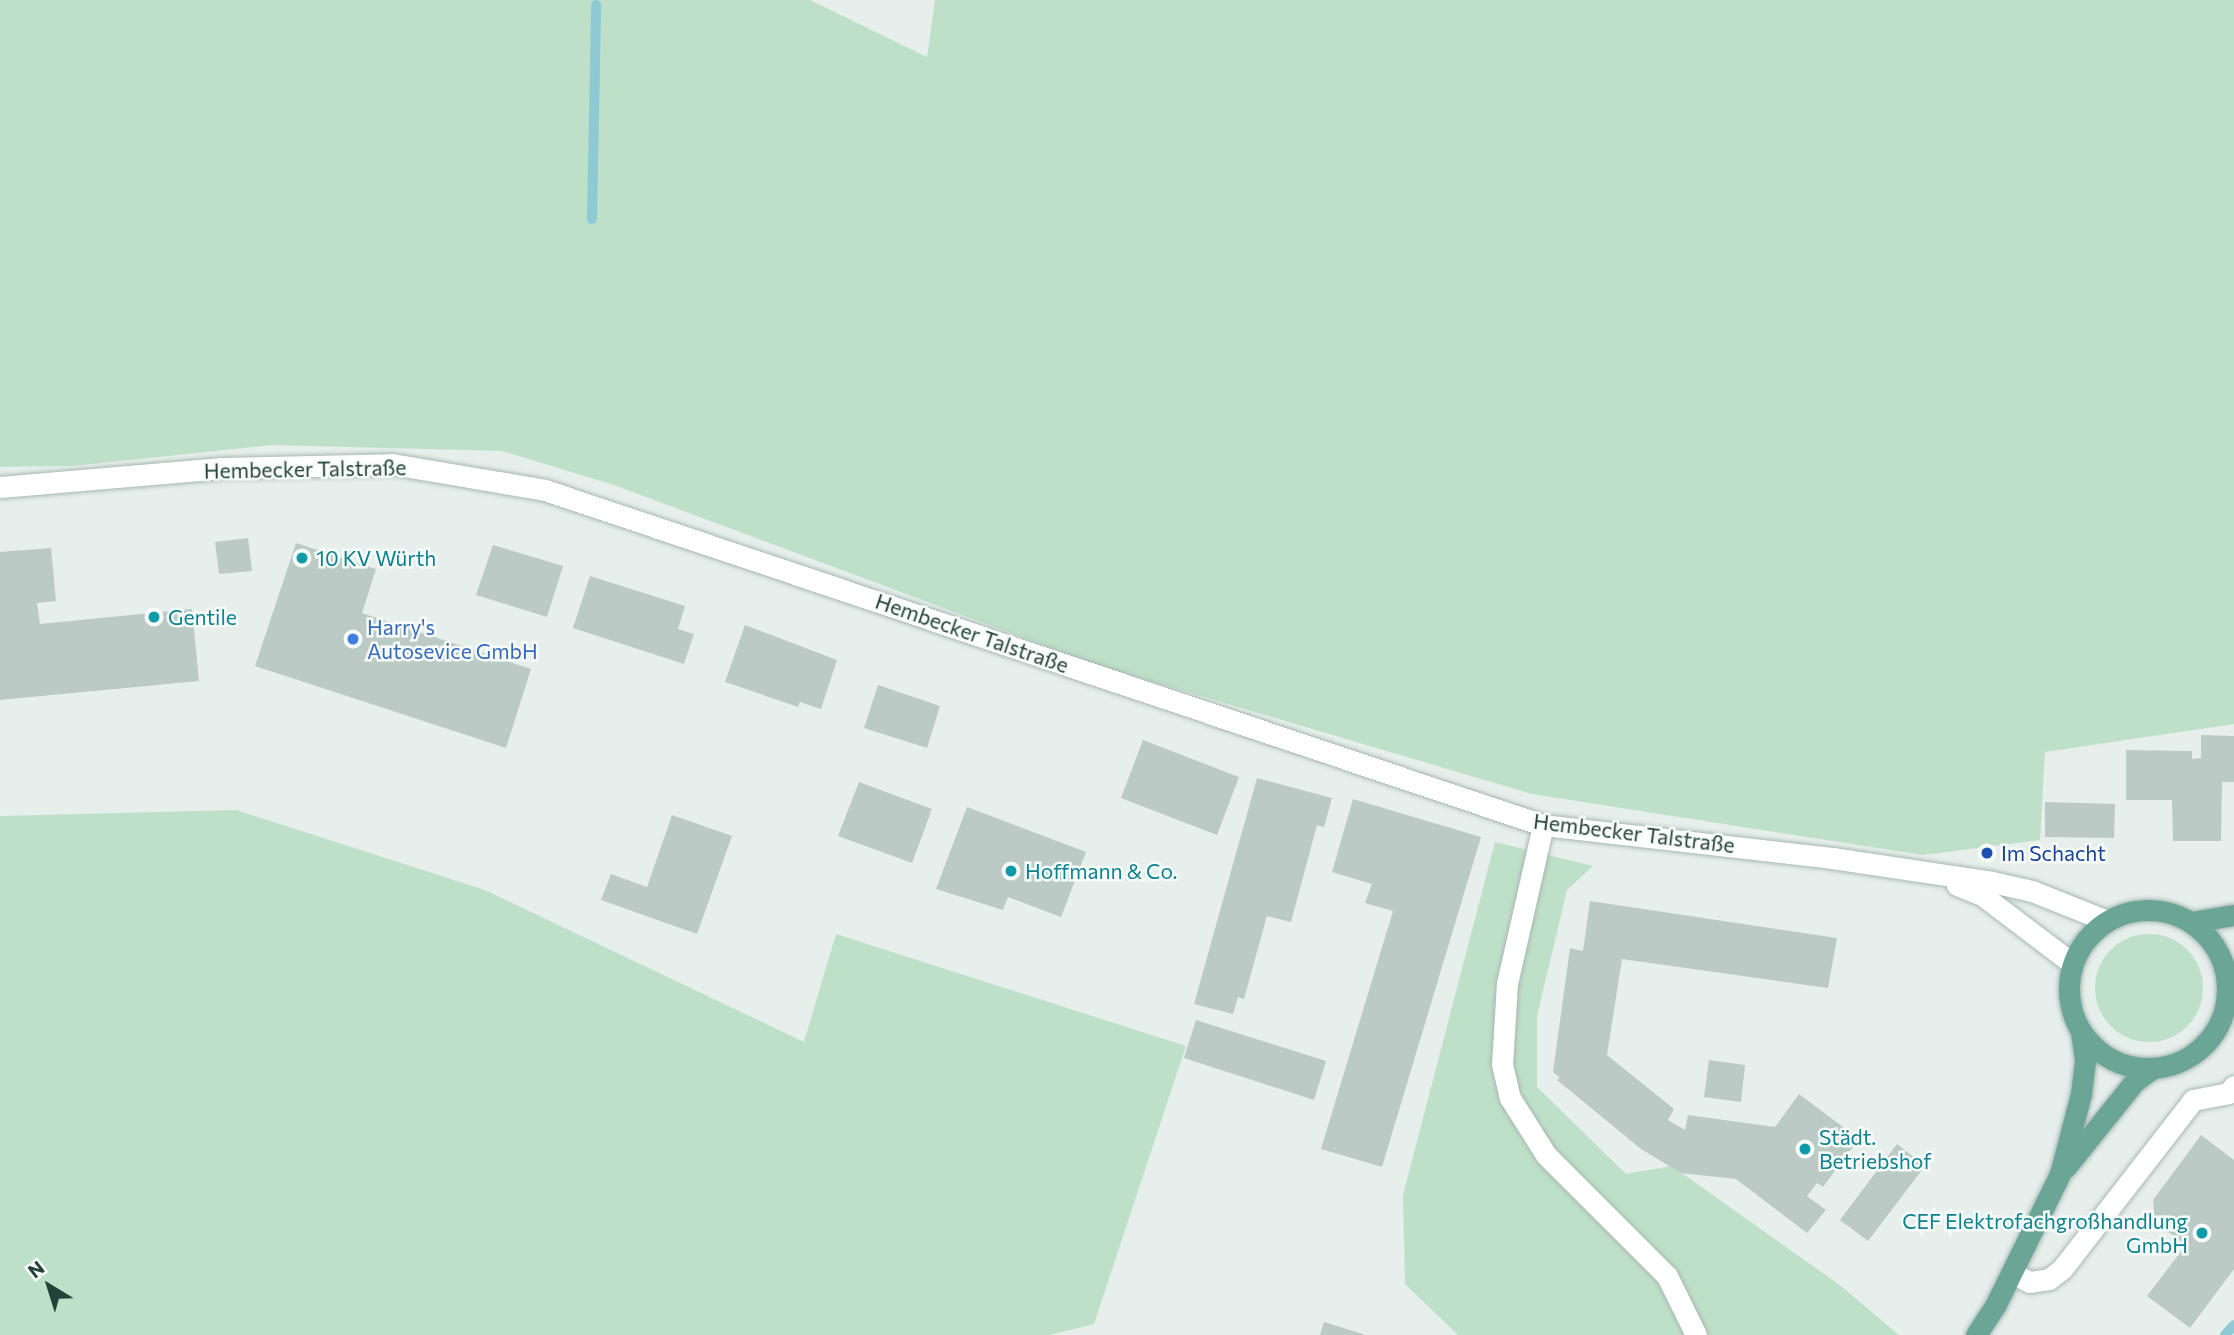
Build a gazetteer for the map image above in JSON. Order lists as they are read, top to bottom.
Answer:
{
  "streets": {
    "street": ["Hembecker Talstraße"]
  },
  "places": [
    "10 KV Würth",
    "Gentile",
    "Harry's Autosevice GmbH",
    "Im Schacht",
    "Hoffmann & Co.",
    "Städt. Betriebshof",
    "CEF Elektrofachgroßhandlung GmbH"
  ],
  "north": "top left"
}
